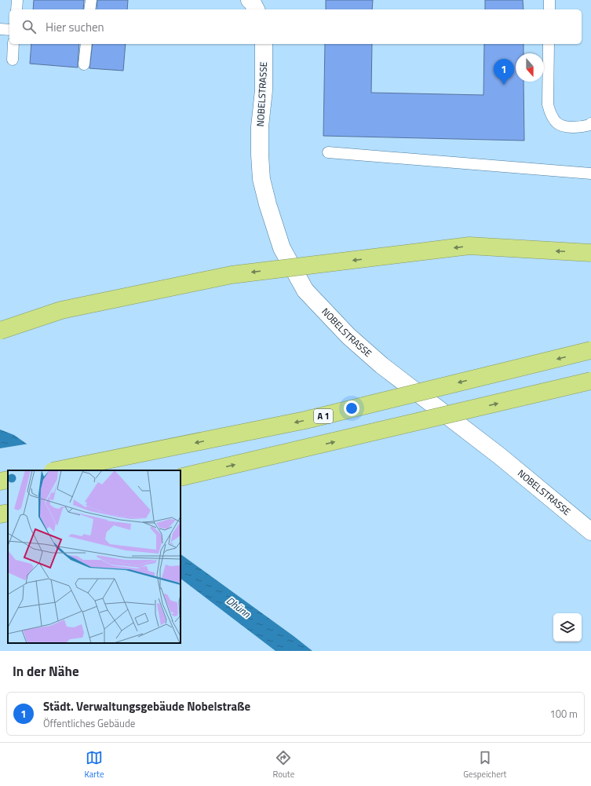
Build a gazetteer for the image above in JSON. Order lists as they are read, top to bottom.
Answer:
{
  "streets": {
    "highway": ["A 1"],
    "street": ["NOBELSTRASSE"]
  },
  "water": ["Dhünn"],
  "north": "bottom",
  "page": {
    "search": "Hier suchen",
    "pins": "1",
    "heading": "In der Nähe",
    "list": [
      {
        "mark": "1",
        "name": "Städt. Verwaltungsgebäude Nobelstraße",
        "note": "Öffentliches Gebäude",
        "value": "100 m"
      }
    ],
    "nav": ["Karte", "Route", "Gespeichert"]
  }
}
